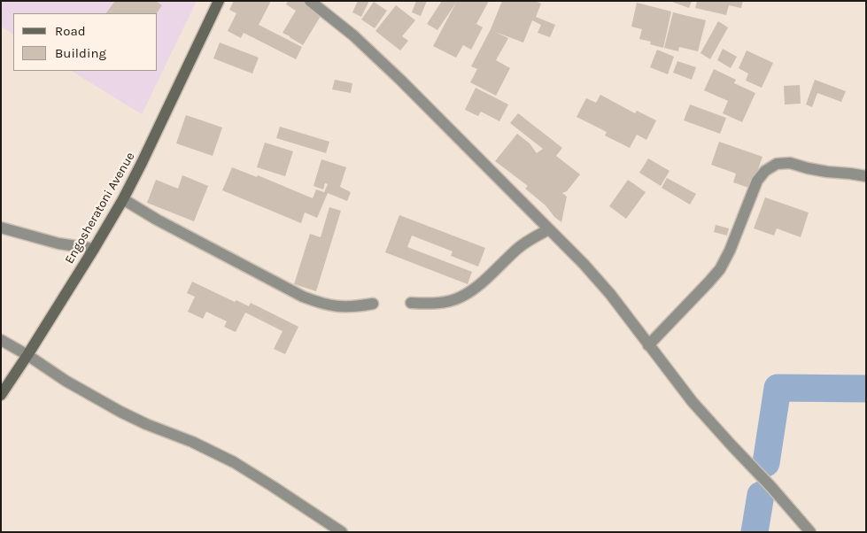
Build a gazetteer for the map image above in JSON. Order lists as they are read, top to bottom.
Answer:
{
  "streets": {
    "street": ["Engosheratoni Avenue"]
  },
  "legend": ["Road", "Building"]
}
